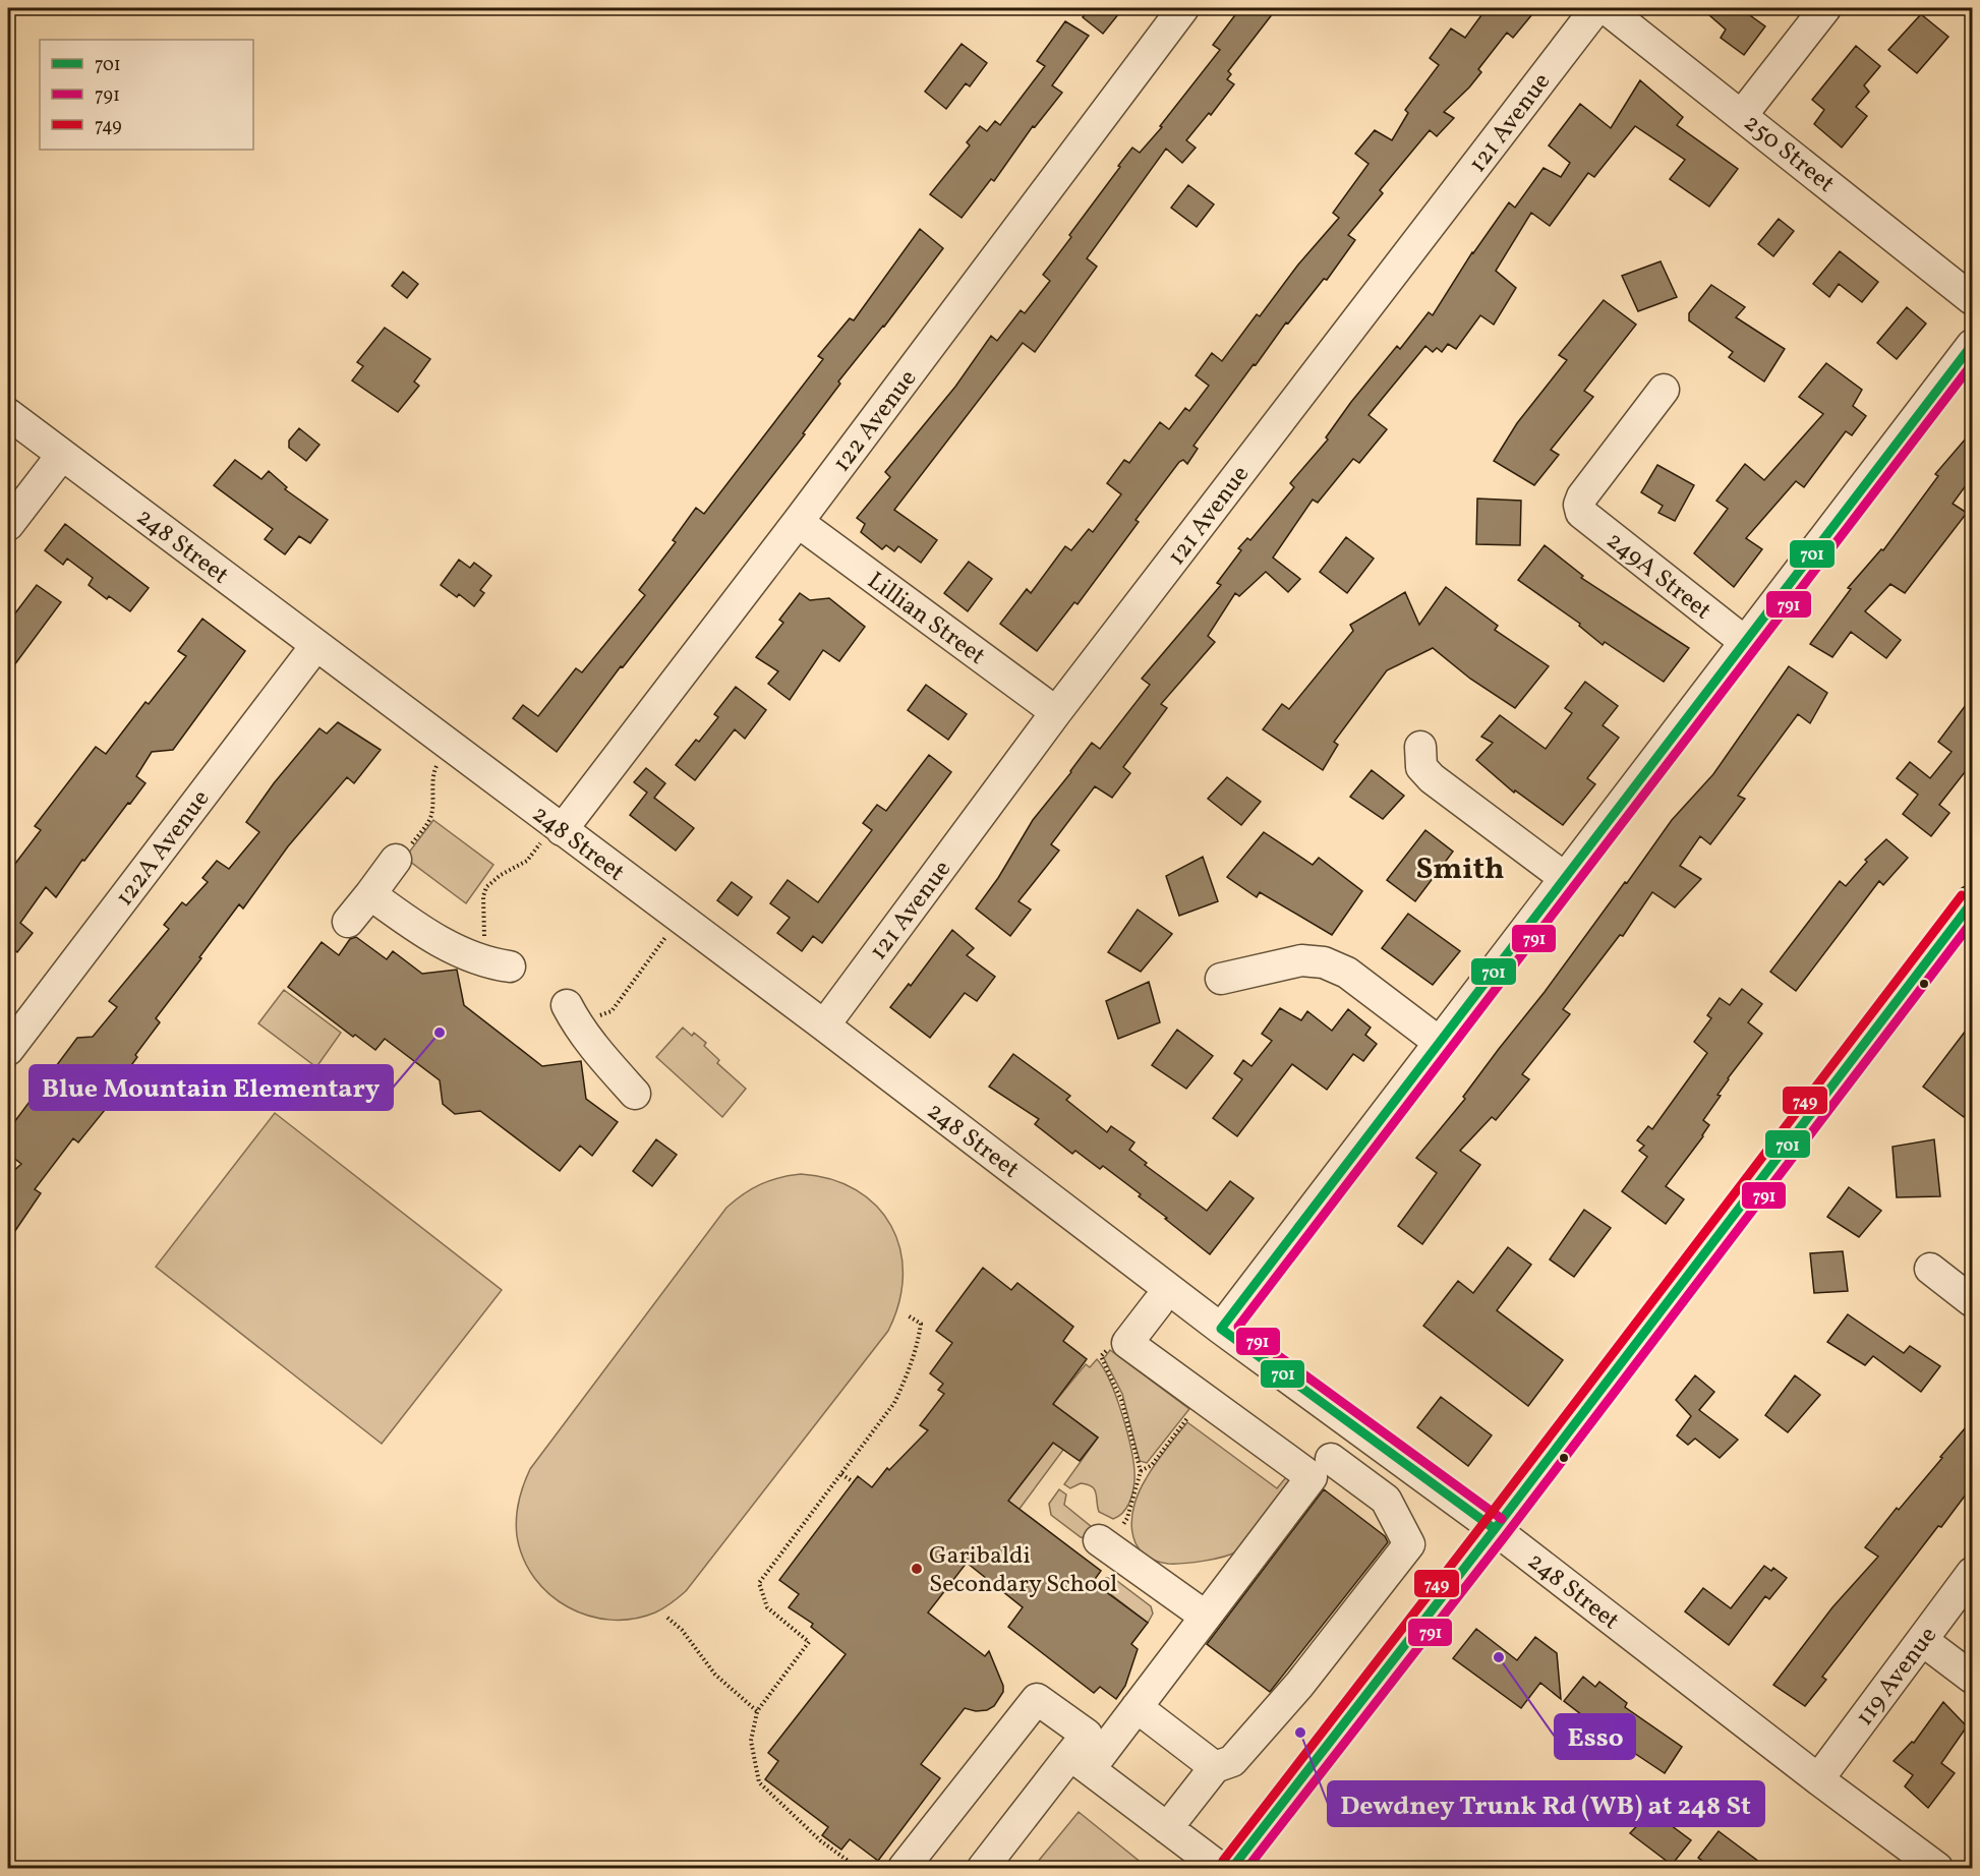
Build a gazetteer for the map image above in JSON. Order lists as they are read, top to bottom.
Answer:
{
  "streets": {
    "street": [
      "121 Avenue",
      "250 Street",
      "122 Avenue",
      "248 Street",
      "249A Street",
      "Lillian Street",
      "122A Avenue",
      "119 Avenue"
    ]
  },
  "crossings": [
    ["121 Avenue", "248 Street"],
    ["121 Avenue", "Lillian Street"],
    ["122 Avenue", "248 Street"],
    ["122 Avenue", "Lillian Street"],
    ["248 Street", "122A Avenue"],
    ["248 Street", "119 Avenue"]
  ],
  "districts": ["Smith"],
  "places": [
    "Blue Mountain Elementary",
    "Garibaldi Secondary School",
    "Esso",
    "Dewdney Trunk Rd (WB) at 248 St"
  ],
  "lines": ["transit line 701", "transit line 791", "transit line 749"],
  "legend": ["701", "791", "749"]
}
